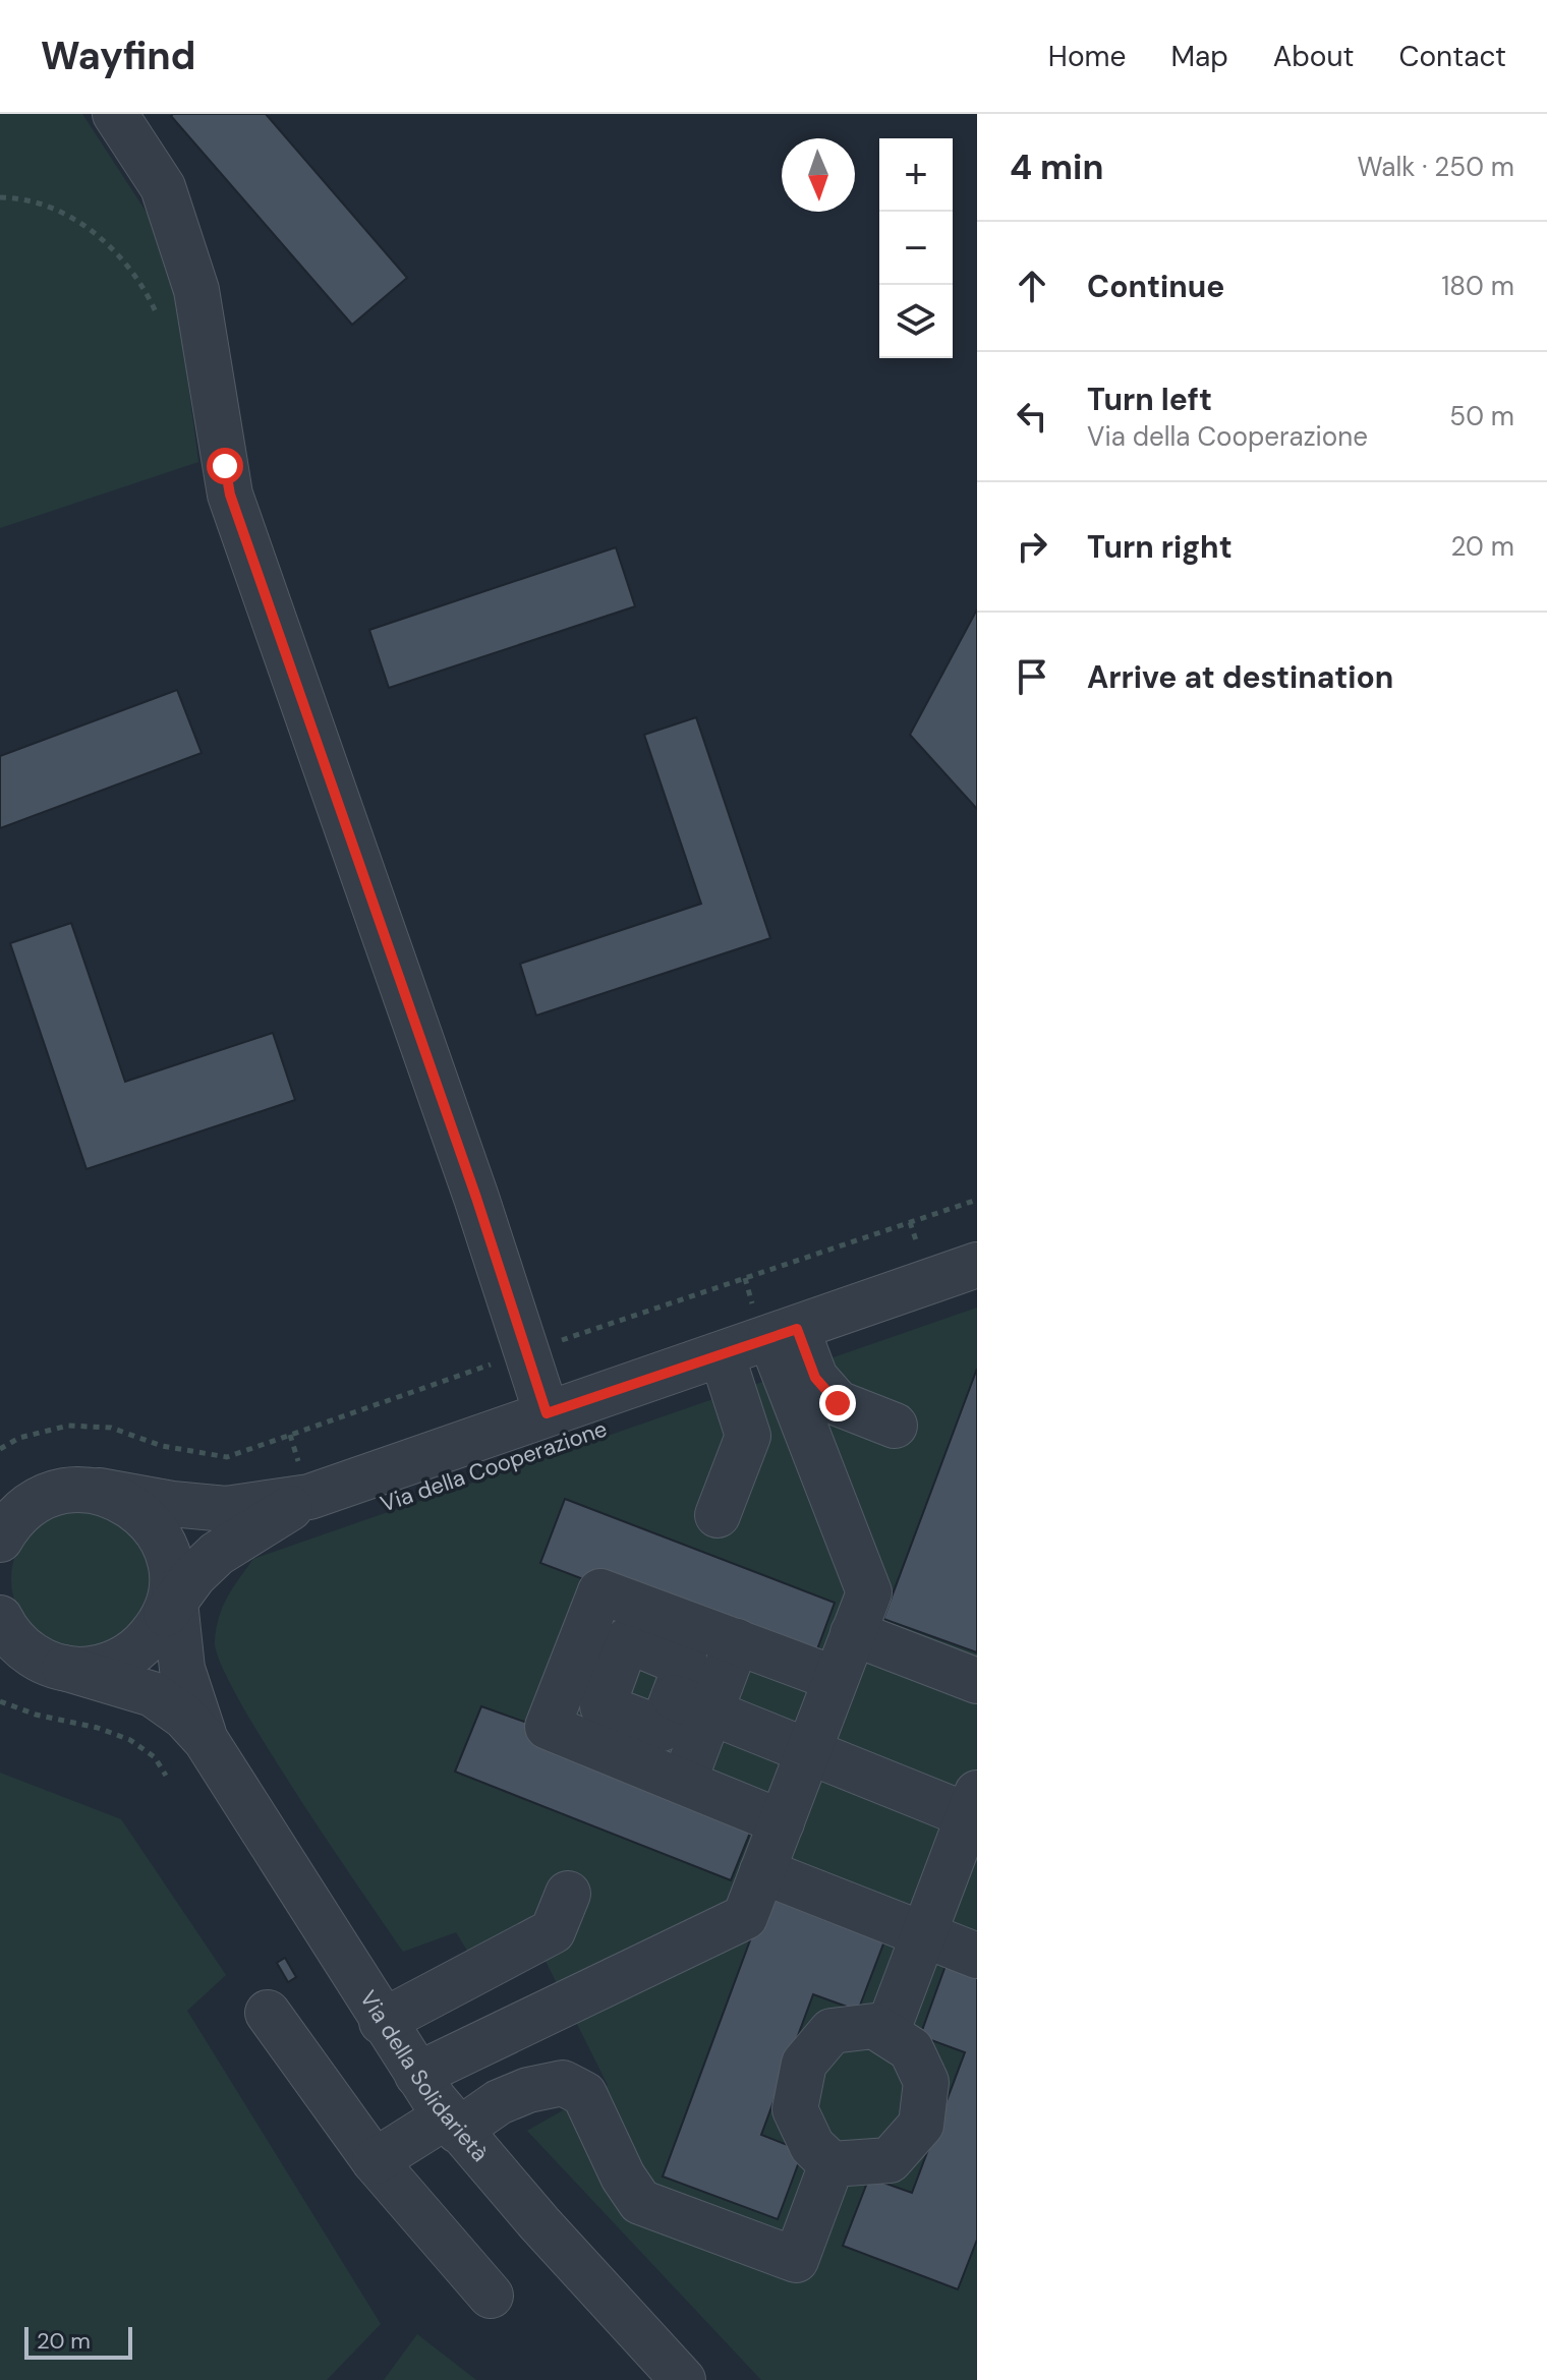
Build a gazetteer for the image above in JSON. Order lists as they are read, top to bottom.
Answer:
{
  "streets": {
    "street": ["Via della Cooperazione", "Via della Solidarietà"]
  },
  "crossings": [
    ["Via della Cooperazione", "Via della Solidarietà"]
  ],
  "scale_bar": "20 m",
  "north": "bottom",
  "page": {
    "header": "Wayfind",
    "nav": [
      "Home",
      "Map",
      "About",
      "Contact"
    ],
    "heading": ["4 min", "Walk · 250 m"],
    "map_buttons": ["+", "−"],
    "list": [
      ["Continue", "180 m"],
      ["Turn left", "Via della Cooperazione", "50 m"],
      ["Turn right", "20 m"],
      "Arrive at destination"
    ],
    "scale": "20 m"
  }
}
